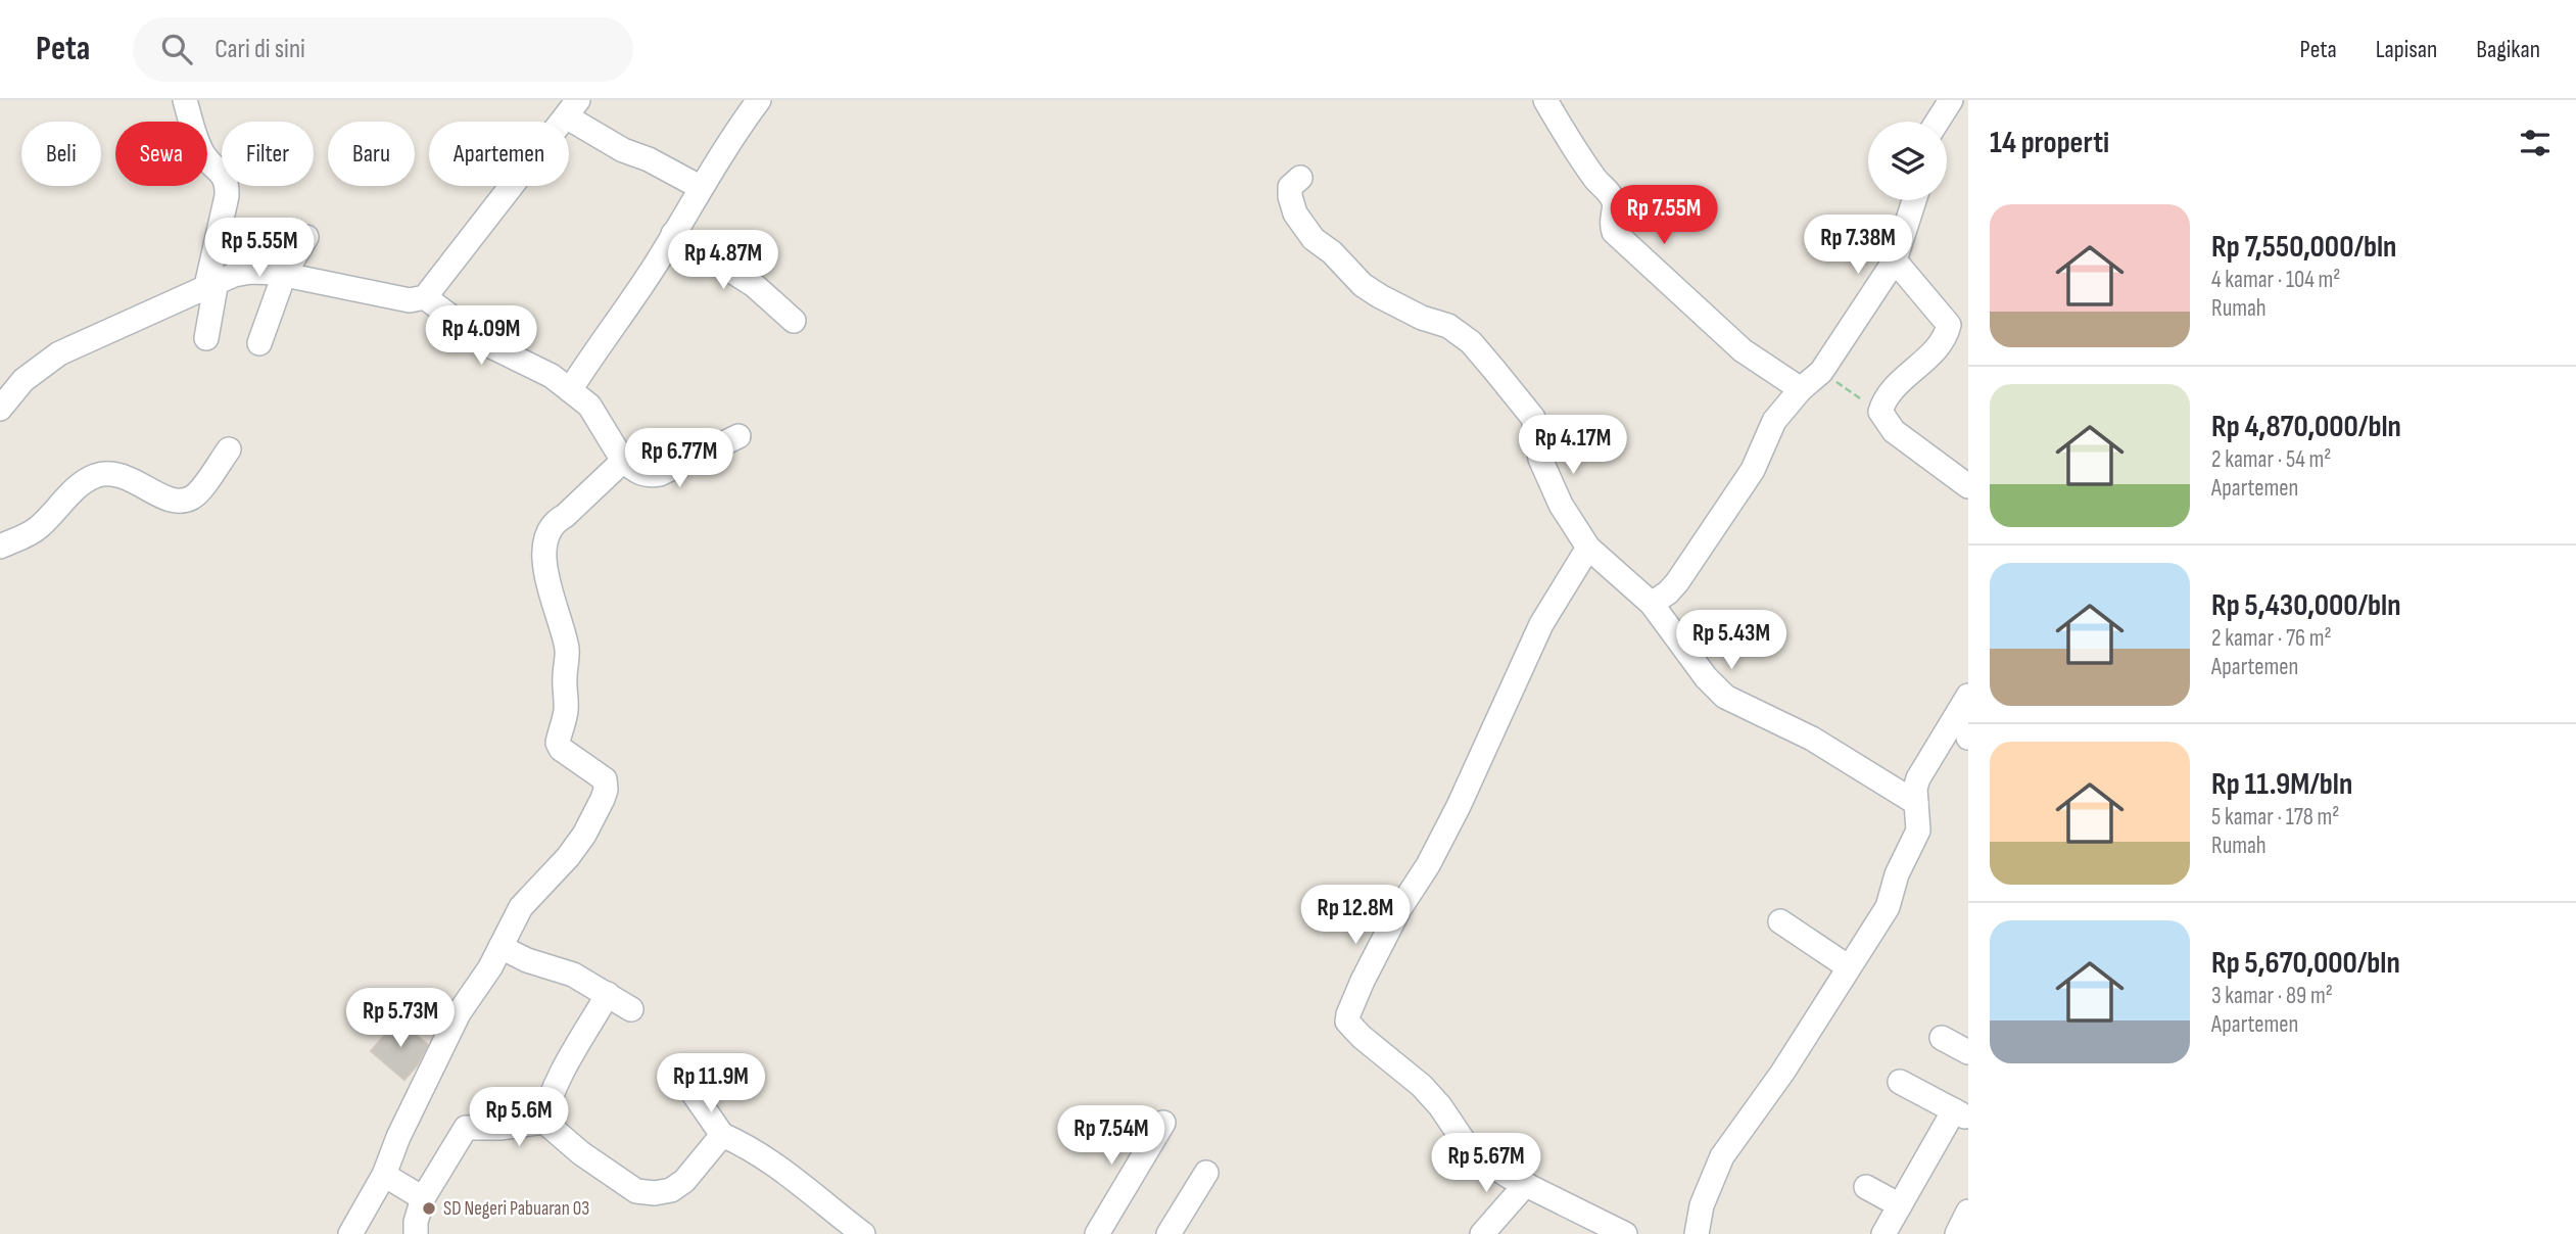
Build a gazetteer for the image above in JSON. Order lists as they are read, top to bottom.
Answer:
{
  "places": ["SD Negeri Pabuaran 03"],
  "page": {
    "header": "Peta",
    "search": "Cari di sini",
    "nav": ["Peta", "Lapisan", "Bagikan"],
    "heading": "14 properti",
    "chip": [
      "Beli",
      "Sewa",
      "Filter",
      "Baru",
      "Apartemen"
    ],
    "price": [
      "Rp 7.55M",
      "Rp 7.38M",
      "Rp 5.55M",
      "Rp 4.87M",
      "Rp 4.09M",
      "Rp 4.17M",
      "Rp 6.77M",
      "Rp 5.43M",
      "Rp 12.8M",
      "Rp 5.73M",
      "Rp 11.9M",
      "Rp 5.6M",
      "Rp 7.54M",
      "Rp 5.67M"
    ],
    "list": [
      {
        "name": "Rp 7,550,000/bln",
        "note": "4 kamar · 104 m² · Rumah"
      },
      {
        "name": "Rp 4,870,000/bln",
        "note": "2 kamar · 54 m² · Apartemen"
      },
      {
        "name": "Rp 5,430,000/bln",
        "note": "2 kamar · 76 m² · Apartemen"
      },
      {
        "name": "Rp 11.9M/bln",
        "note": "5 kamar · 178 m² · Rumah"
      },
      {
        "name": "Rp 5,670,000/bln",
        "note": "3 kamar · 89 m² · Apartemen"
      }
    ]
  }
}
